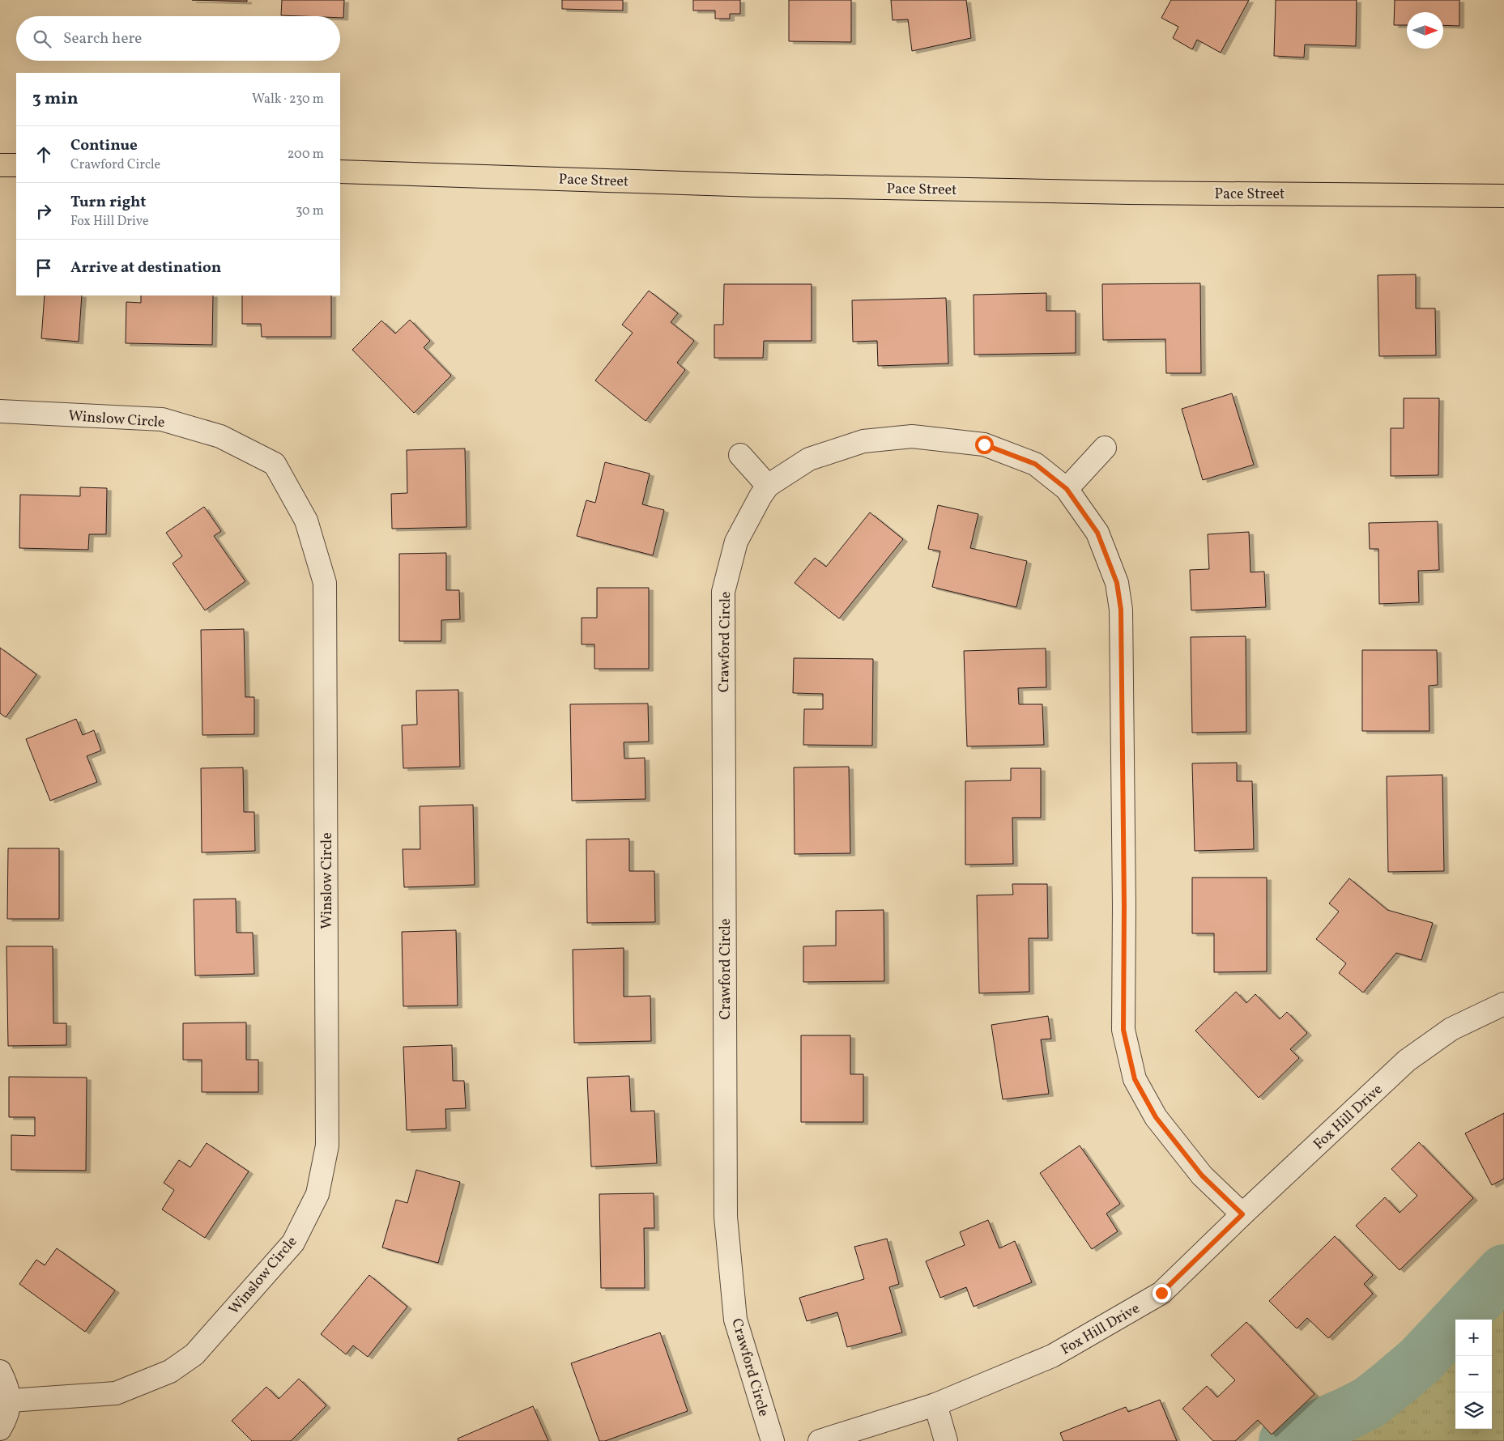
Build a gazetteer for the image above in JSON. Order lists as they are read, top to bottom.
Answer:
{
  "streets": {
    "main road": ["Pace Street"],
    "street": ["Winslow Circle", "Crawford Circle", "Fox Hill Drive"]
  },
  "crossings": [
    ["Crawford Circle", "Fox Hill Drive"]
  ],
  "north": "right",
  "page": {
    "search": "Search here",
    "heading": ["3 min", "Walk · 230 m"],
    "list": [
      ["Continue", "Crawford Circle", "200 m"],
      ["Turn right", "Fox Hill Drive", "30 m"],
      "Arrive at destination"
    ],
    "map_buttons": ["+", "−"]
  }
}
